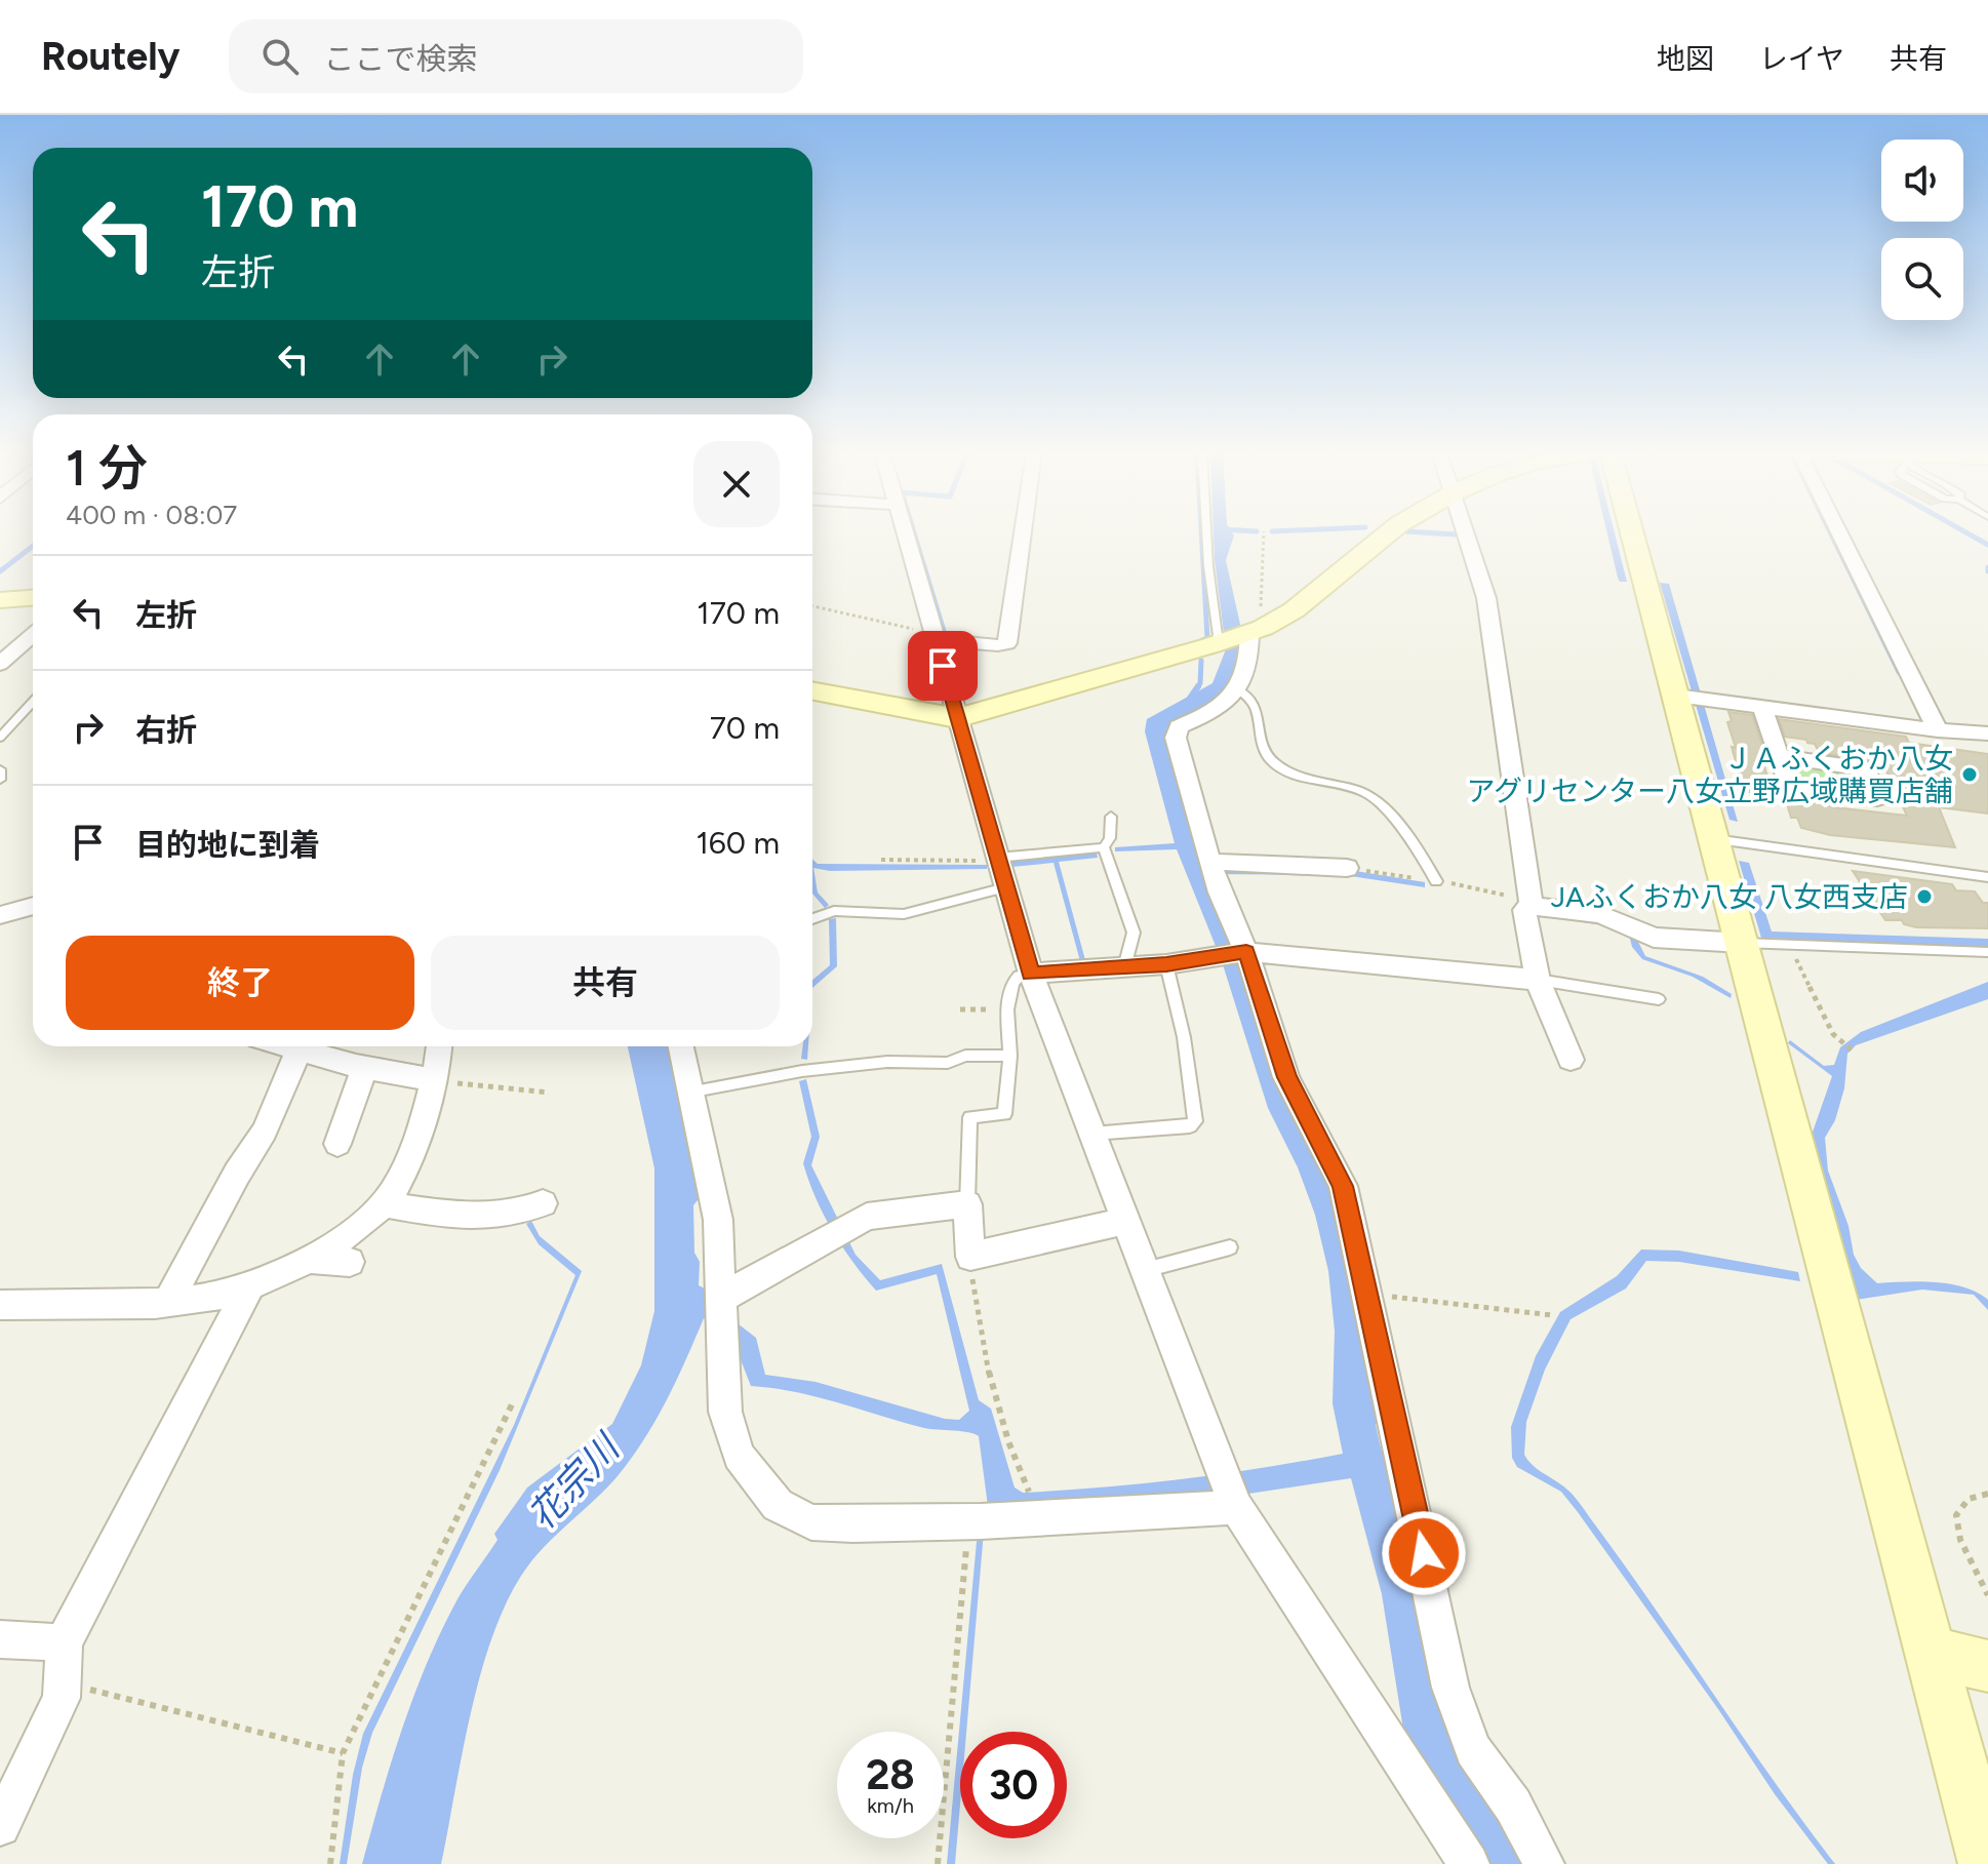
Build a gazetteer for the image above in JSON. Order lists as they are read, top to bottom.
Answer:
{
  "water": ["花宗川"],
  "places": ["ＪＡふくおか八女 アグリセンター八女立野広域購買店舗", "JAふくおか八女 八女西支店"],
  "page": {
    "header": "Routely",
    "search": "ここで検索",
    "nav": ["地図", "レイヤ", "共有"],
    "turn": ["170 m", "左折"],
    "heading": ["1 分", "400 m · 08:07"],
    "list": [
      {
        "name": "左折",
        "value": "170 m"
      },
      {
        "name": "右折",
        "value": "70 m"
      },
      {
        "name": "目的地に到着",
        "value": "160 m"
      }
    ],
    "buttons": ["終了", "共有"],
    "speed": "28 km/h",
    "limit": "30"
  }
}
